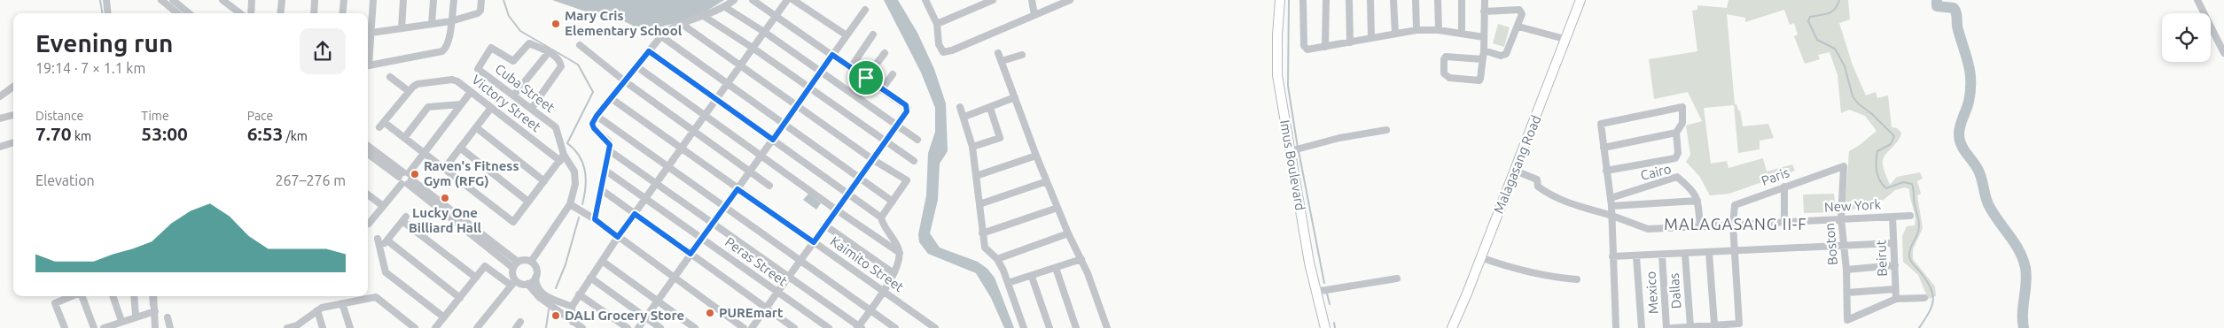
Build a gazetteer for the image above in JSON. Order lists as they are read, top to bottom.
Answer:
{
  "streets": {
    "main road": ["Malagasang Road", "Imus Boulevard"],
    "street": [
      "Cuba Street",
      "Victory Street",
      "Cairo",
      "Paris",
      "New York",
      "Boston",
      "Beirut",
      "Peras Street",
      "Kaimito Street",
      "Dallas",
      "Mexico"
    ]
  },
  "crossings": [
    ["Cuba Street", "Victory Street"],
    ["Malagasang Road", "New York"],
    ["Paris", "New York"],
    ["Paris", "Boston"],
    ["New York", "Boston"],
    ["New York", "Beirut"],
    ["Boston", "Beirut"]
  ],
  "districts": ["MALAGASANG II-F"],
  "places": [
    "Mary Cris Elementary School",
    "Raven's Fitness Gym (RFG)",
    "Lucky One Billiard Hall",
    "PUREmart",
    "DALI Grocery Store"
  ],
  "page": {
    "heading": ["Evening run", "19:14 · 7 × 1.1 km"],
    "stats": [
      ["Distance", "7.70 km"],
      ["Time", "53:00"],
      ["Pace", "6:53 /km"]
    ],
    "chart": ["Elevation", "267–276 m"]
  }
}
